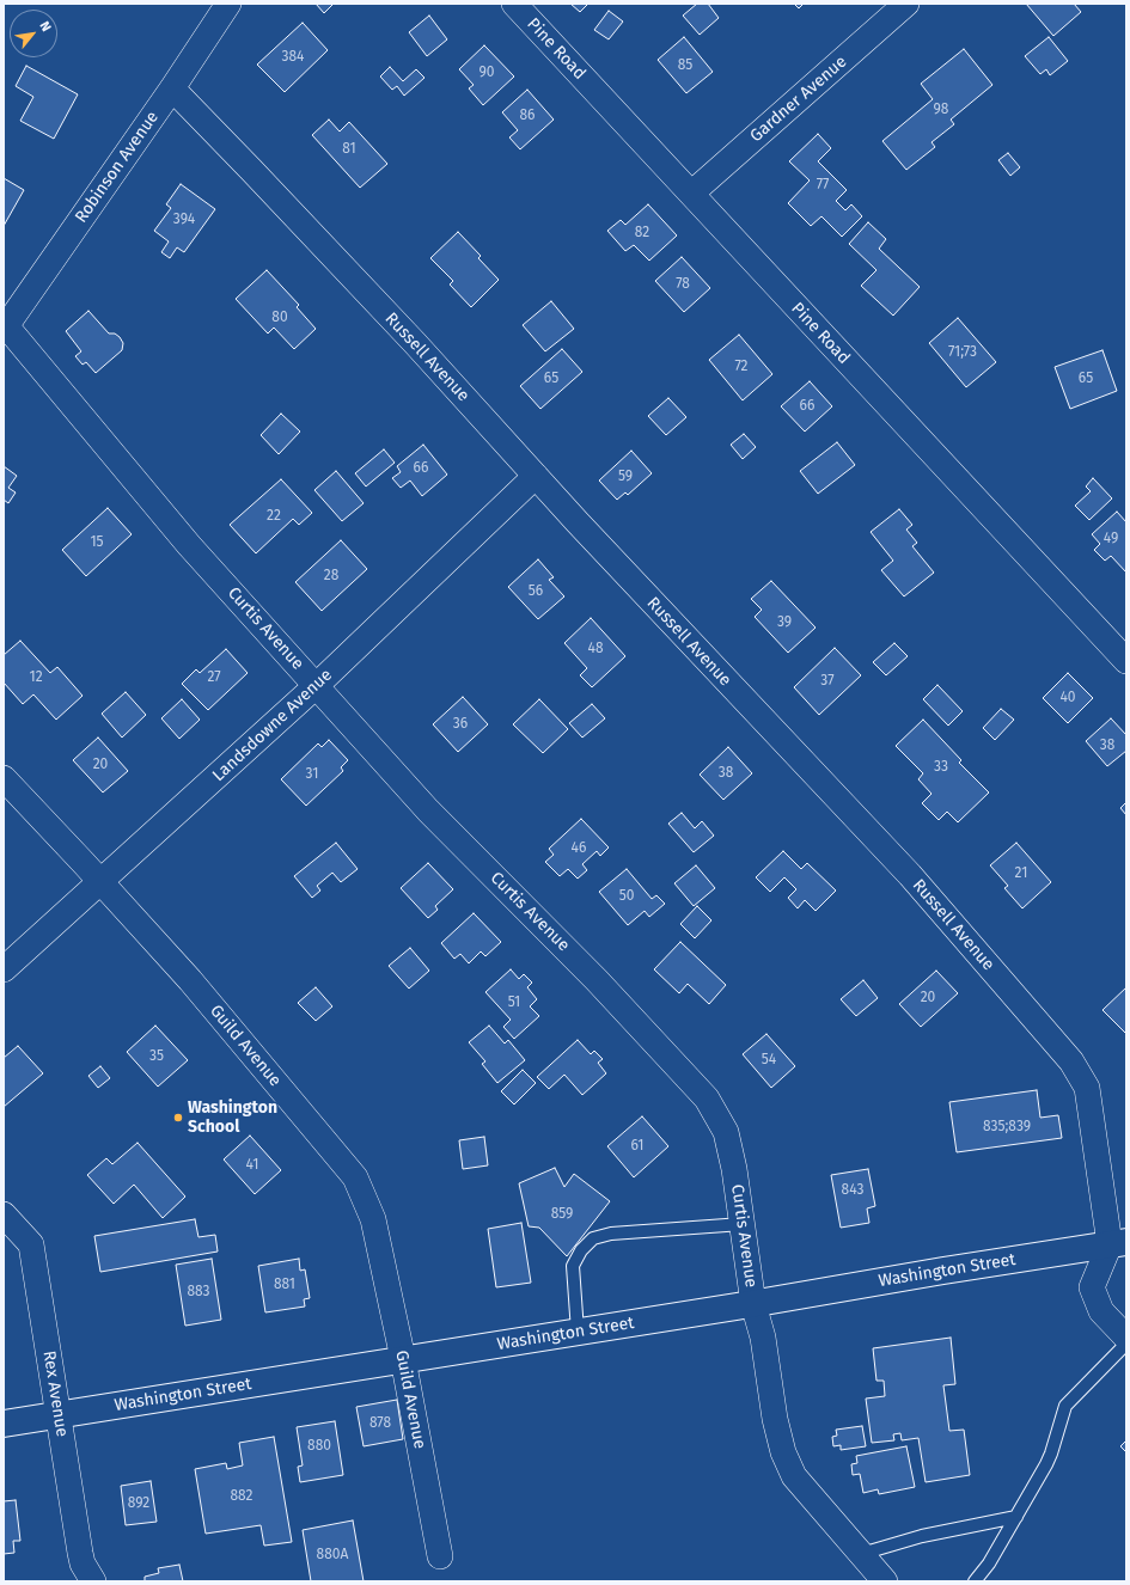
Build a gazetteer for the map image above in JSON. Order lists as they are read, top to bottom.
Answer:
{
  "streets": {
    "main road": ["Washington Street"],
    "street": [
      "Pine Road",
      "Gardner Avenue",
      "Robinson Avenue",
      "Russell Avenue",
      "Curtis Avenue",
      "Landsdowne Avenue",
      "Guild Avenue",
      "Rex Avenue"
    ]
  },
  "crossings": [
    ["Pine Road", "Gardner Avenue"],
    ["Robinson Avenue", "Russell Avenue"],
    ["Robinson Avenue", "Curtis Avenue"],
    ["Russell Avenue", "Landsdowne Avenue"],
    ["Russell Avenue", "Washington Street"],
    ["Curtis Avenue", "Landsdowne Avenue"],
    ["Curtis Avenue", "Washington Street"],
    ["Landsdowne Avenue", "Guild Avenue"],
    ["Guild Avenue", "Washington Street"],
    ["Washington Street", "Rex Avenue"]
  ],
  "places": ["Washington School"],
  "house_numbers": [
    "384",
    "85",
    "90",
    "98",
    "86",
    "81",
    "77",
    "394",
    "82",
    "78",
    "80",
    "71;73",
    "72",
    "65",
    "65",
    "66",
    "66",
    "59",
    "22",
    "49",
    "15",
    "28",
    "56",
    "39",
    "48",
    "12",
    "27",
    "37",
    "40",
    "36",
    "38",
    "20",
    "33",
    "38",
    "31",
    "46",
    "21",
    "50",
    "20",
    "51",
    "35",
    "54",
    "835;839",
    "61",
    "41",
    "843",
    "859",
    "881",
    "883",
    "878",
    "880",
    "882",
    "892",
    "880A"
  ],
  "north": "top right"
}
